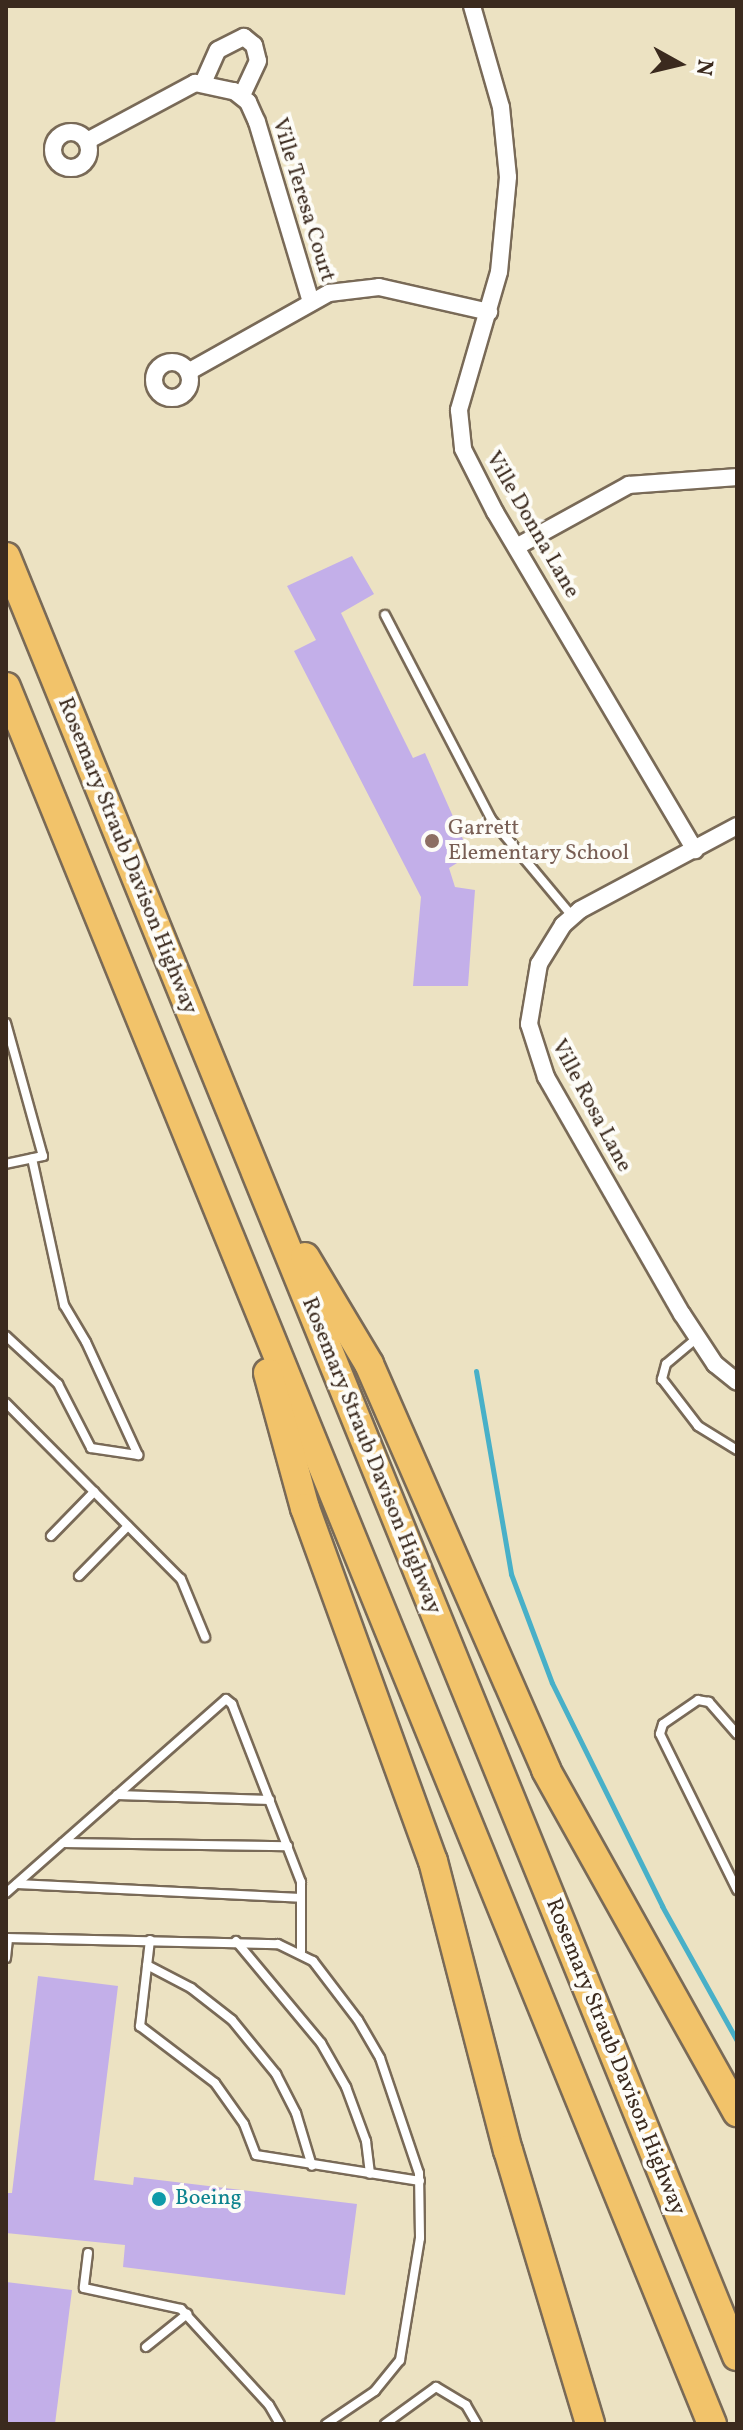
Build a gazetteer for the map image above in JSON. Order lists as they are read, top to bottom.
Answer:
{
  "streets": {
    "highway": ["Rosemary Straub Davison Highway"],
    "street": ["Ville Teresa Court", "Ville Donna Lane", "Ville Rosa Lane"]
  },
  "crossings": [
    ["Ville Donna Lane", "Ville Rosa Lane"]
  ],
  "places": ["Garrett Elementary School", "Boeing"],
  "north": "right"
}
